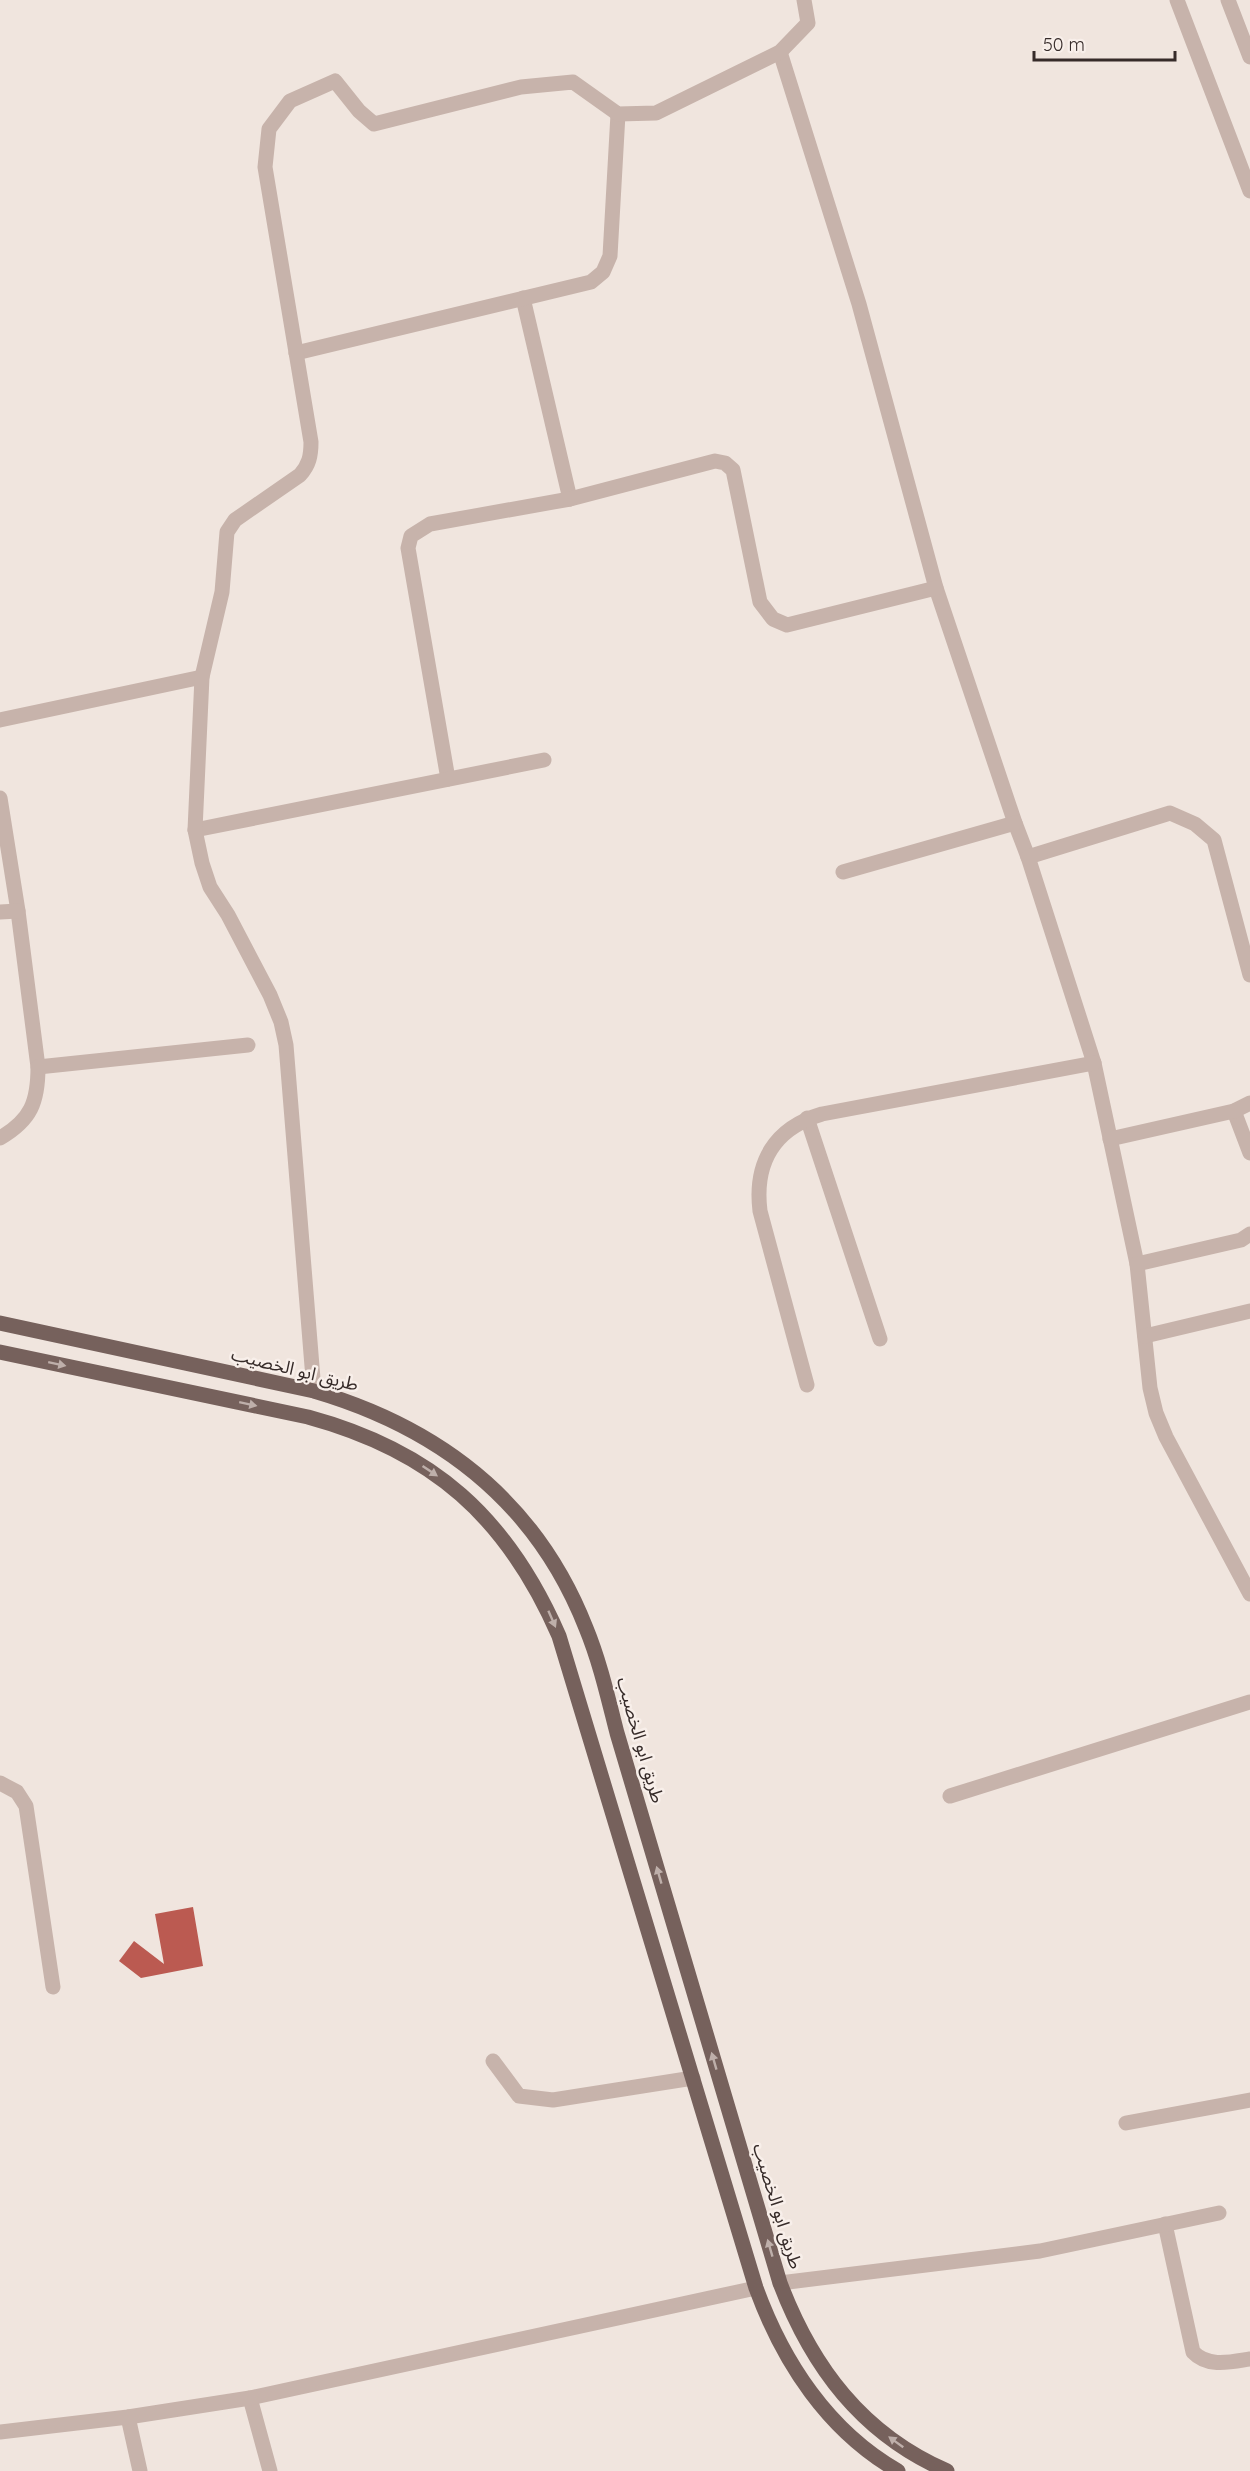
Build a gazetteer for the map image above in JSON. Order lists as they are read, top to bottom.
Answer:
{
  "streets": {
    "main road": ["طريق ابو الخصيب"]
  },
  "scale_bar": "50 m"
}
